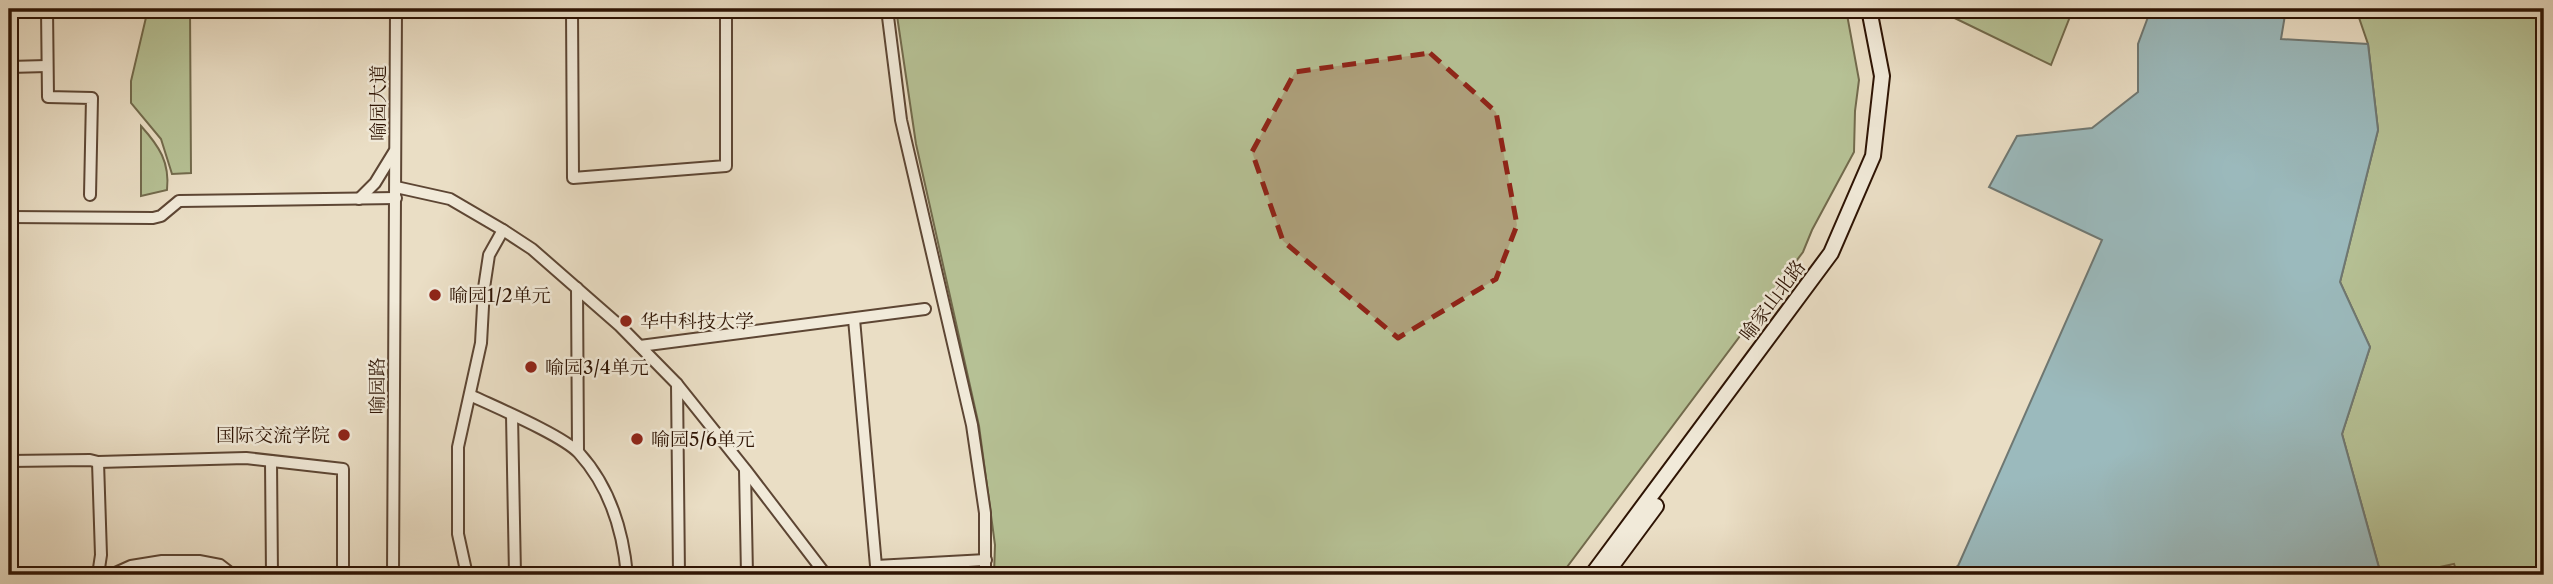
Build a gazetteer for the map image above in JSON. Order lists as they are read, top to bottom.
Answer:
{
  "streets": {
    "main road": ["喻家山北路"],
    "street": ["喻园大道", "喻园路"]
  },
  "crossings": [
    ["喻园大道", "喻园路"]
  ],
  "places": [
    "喻园1/2单元",
    "华中科技大学",
    "喻园3/4单元",
    "国际交流学院",
    "喻园5/6单元"
  ]
}
